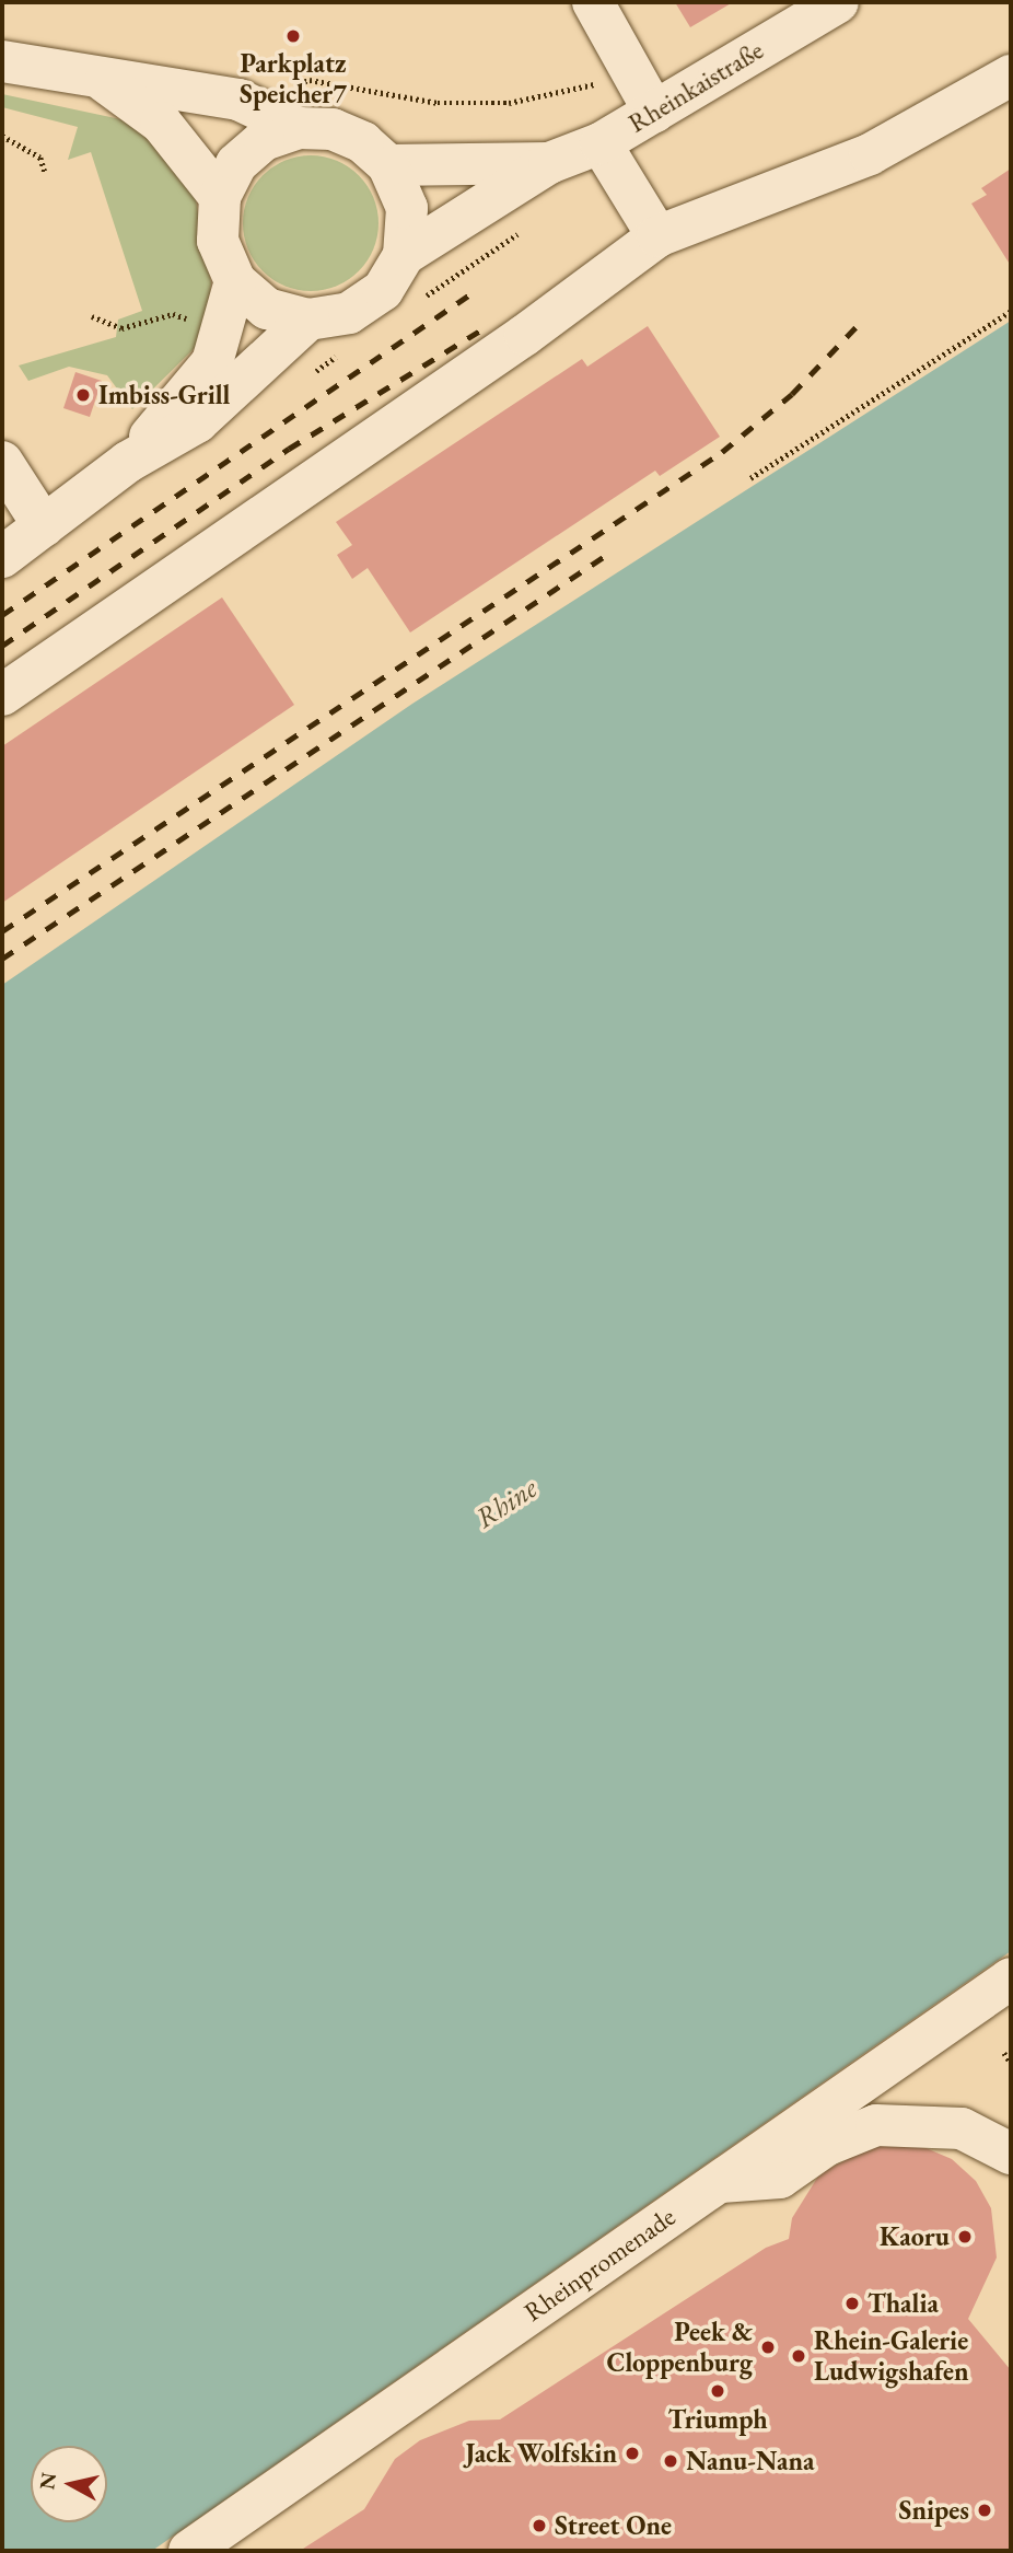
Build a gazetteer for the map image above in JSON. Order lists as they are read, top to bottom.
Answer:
{
  "streets": {
    "street": ["Rheinkaistraße", "Rheinpromenade"]
  },
  "water": ["Rhine"],
  "places": [
    "Parkplatz Speicher7",
    "Imbiss-Grill",
    "Kaoru",
    "Thalia",
    "Peek & Cloppenburg",
    "Rhein-Galerie Ludwigshafen",
    "Triumph",
    "Jack Wolfskin",
    "Nanu-Nana",
    "Snipes",
    "Street One"
  ],
  "north": "left"
}
